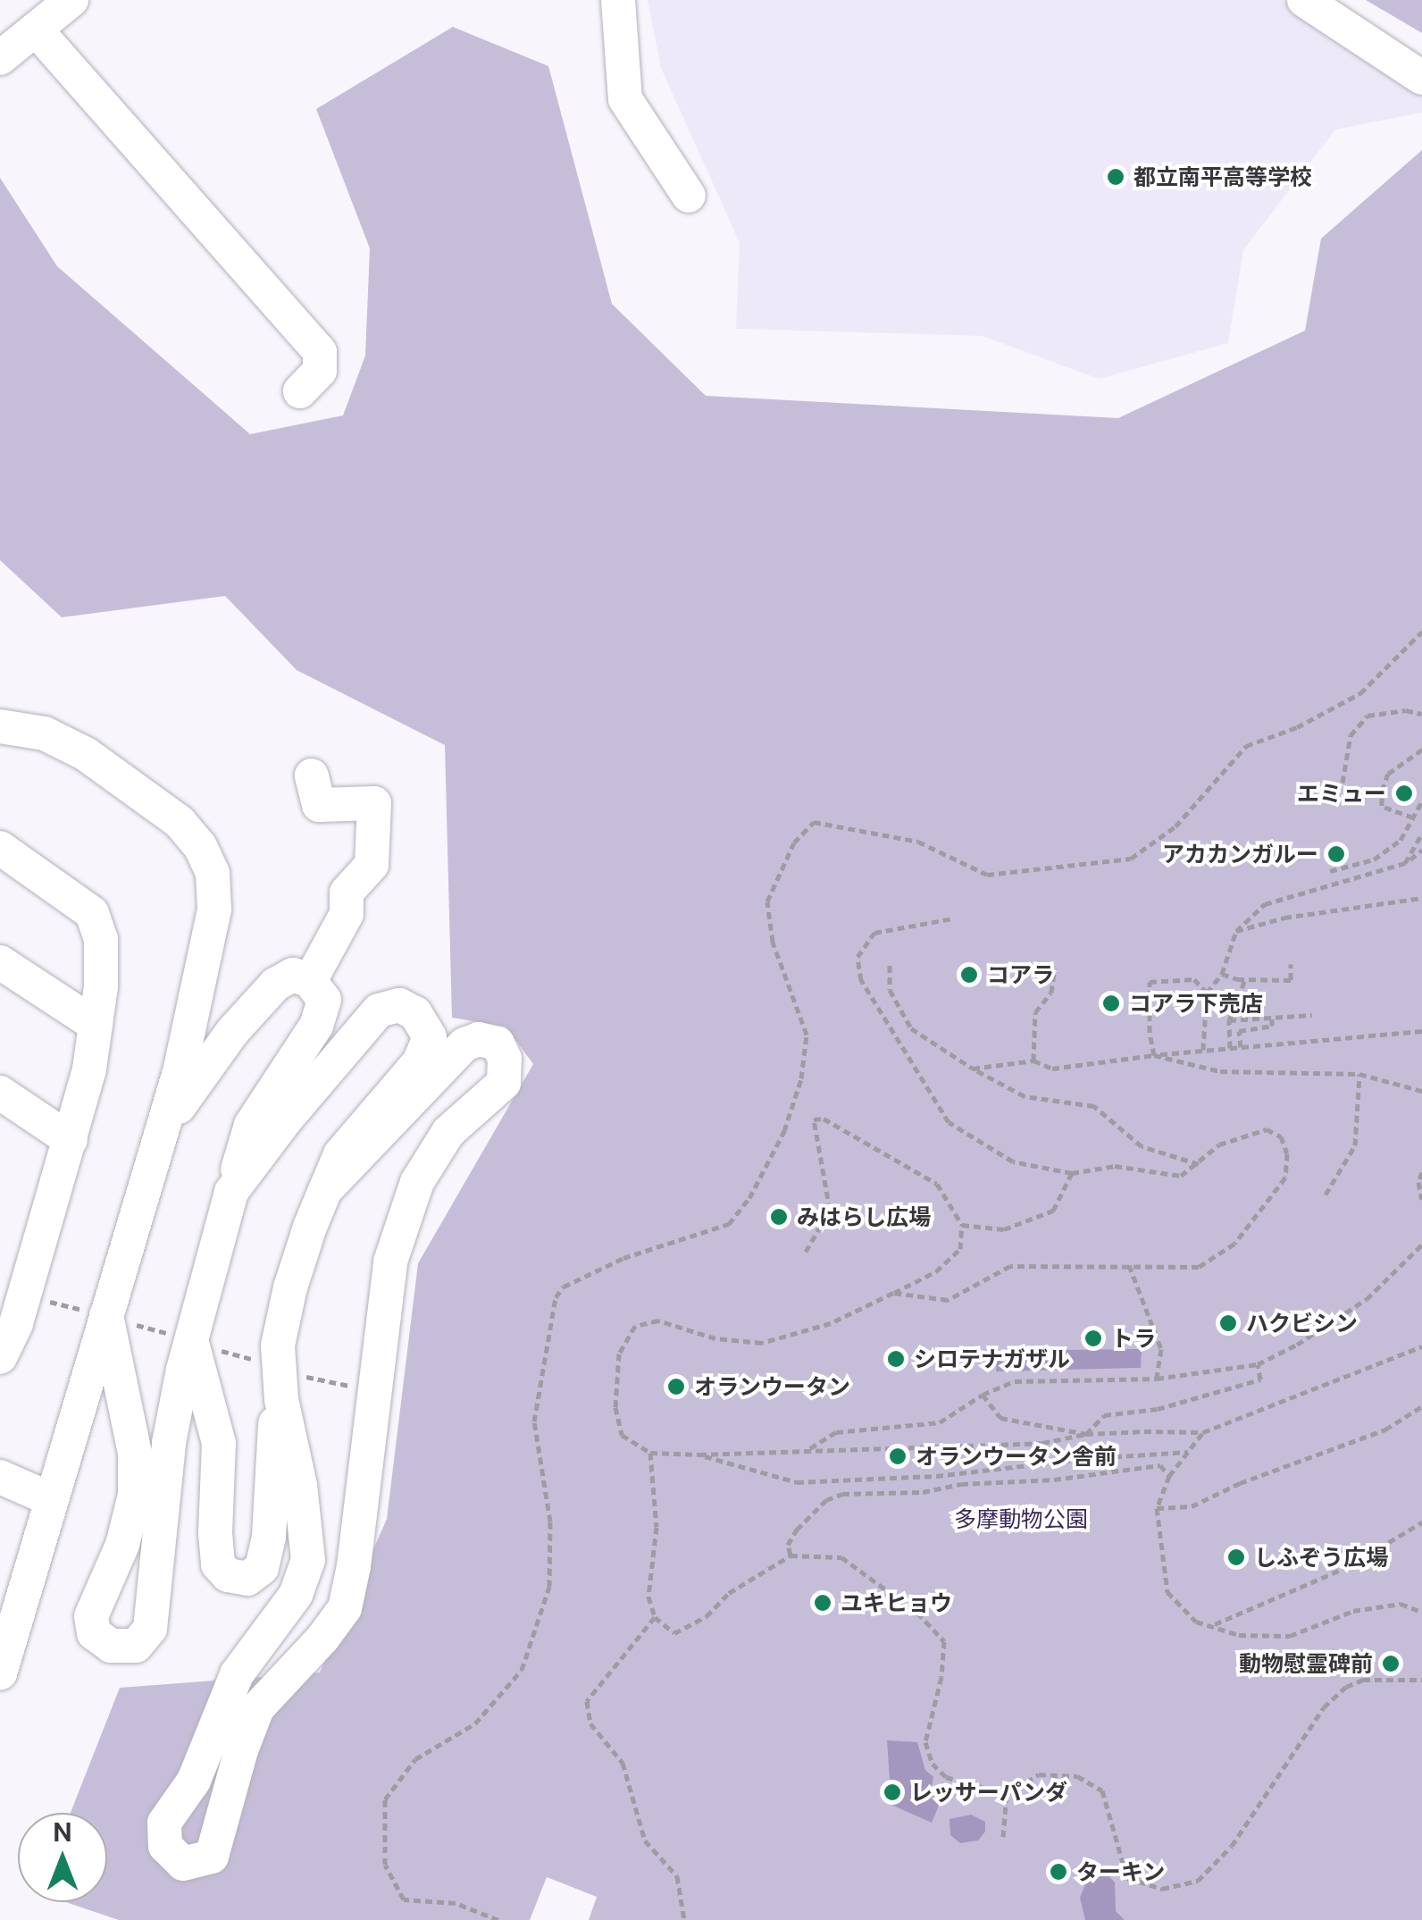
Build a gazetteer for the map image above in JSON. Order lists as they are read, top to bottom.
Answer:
{
  "parks": ["多摩動物公園"],
  "places": [
    "都立南平高等学校",
    "エミュー",
    "アカカンガルー",
    "コアラ",
    "コアラ下売店",
    "みはらし広場",
    "ハクビシン",
    "トラ",
    "シロテナガザル",
    "オランウータン",
    "オランウータン舎前",
    "しふぞう広場",
    "ユキヒョウ",
    "動物慰霊碑前",
    "レッサーパンダ",
    "ターキン"
  ],
  "north": "top"
}
